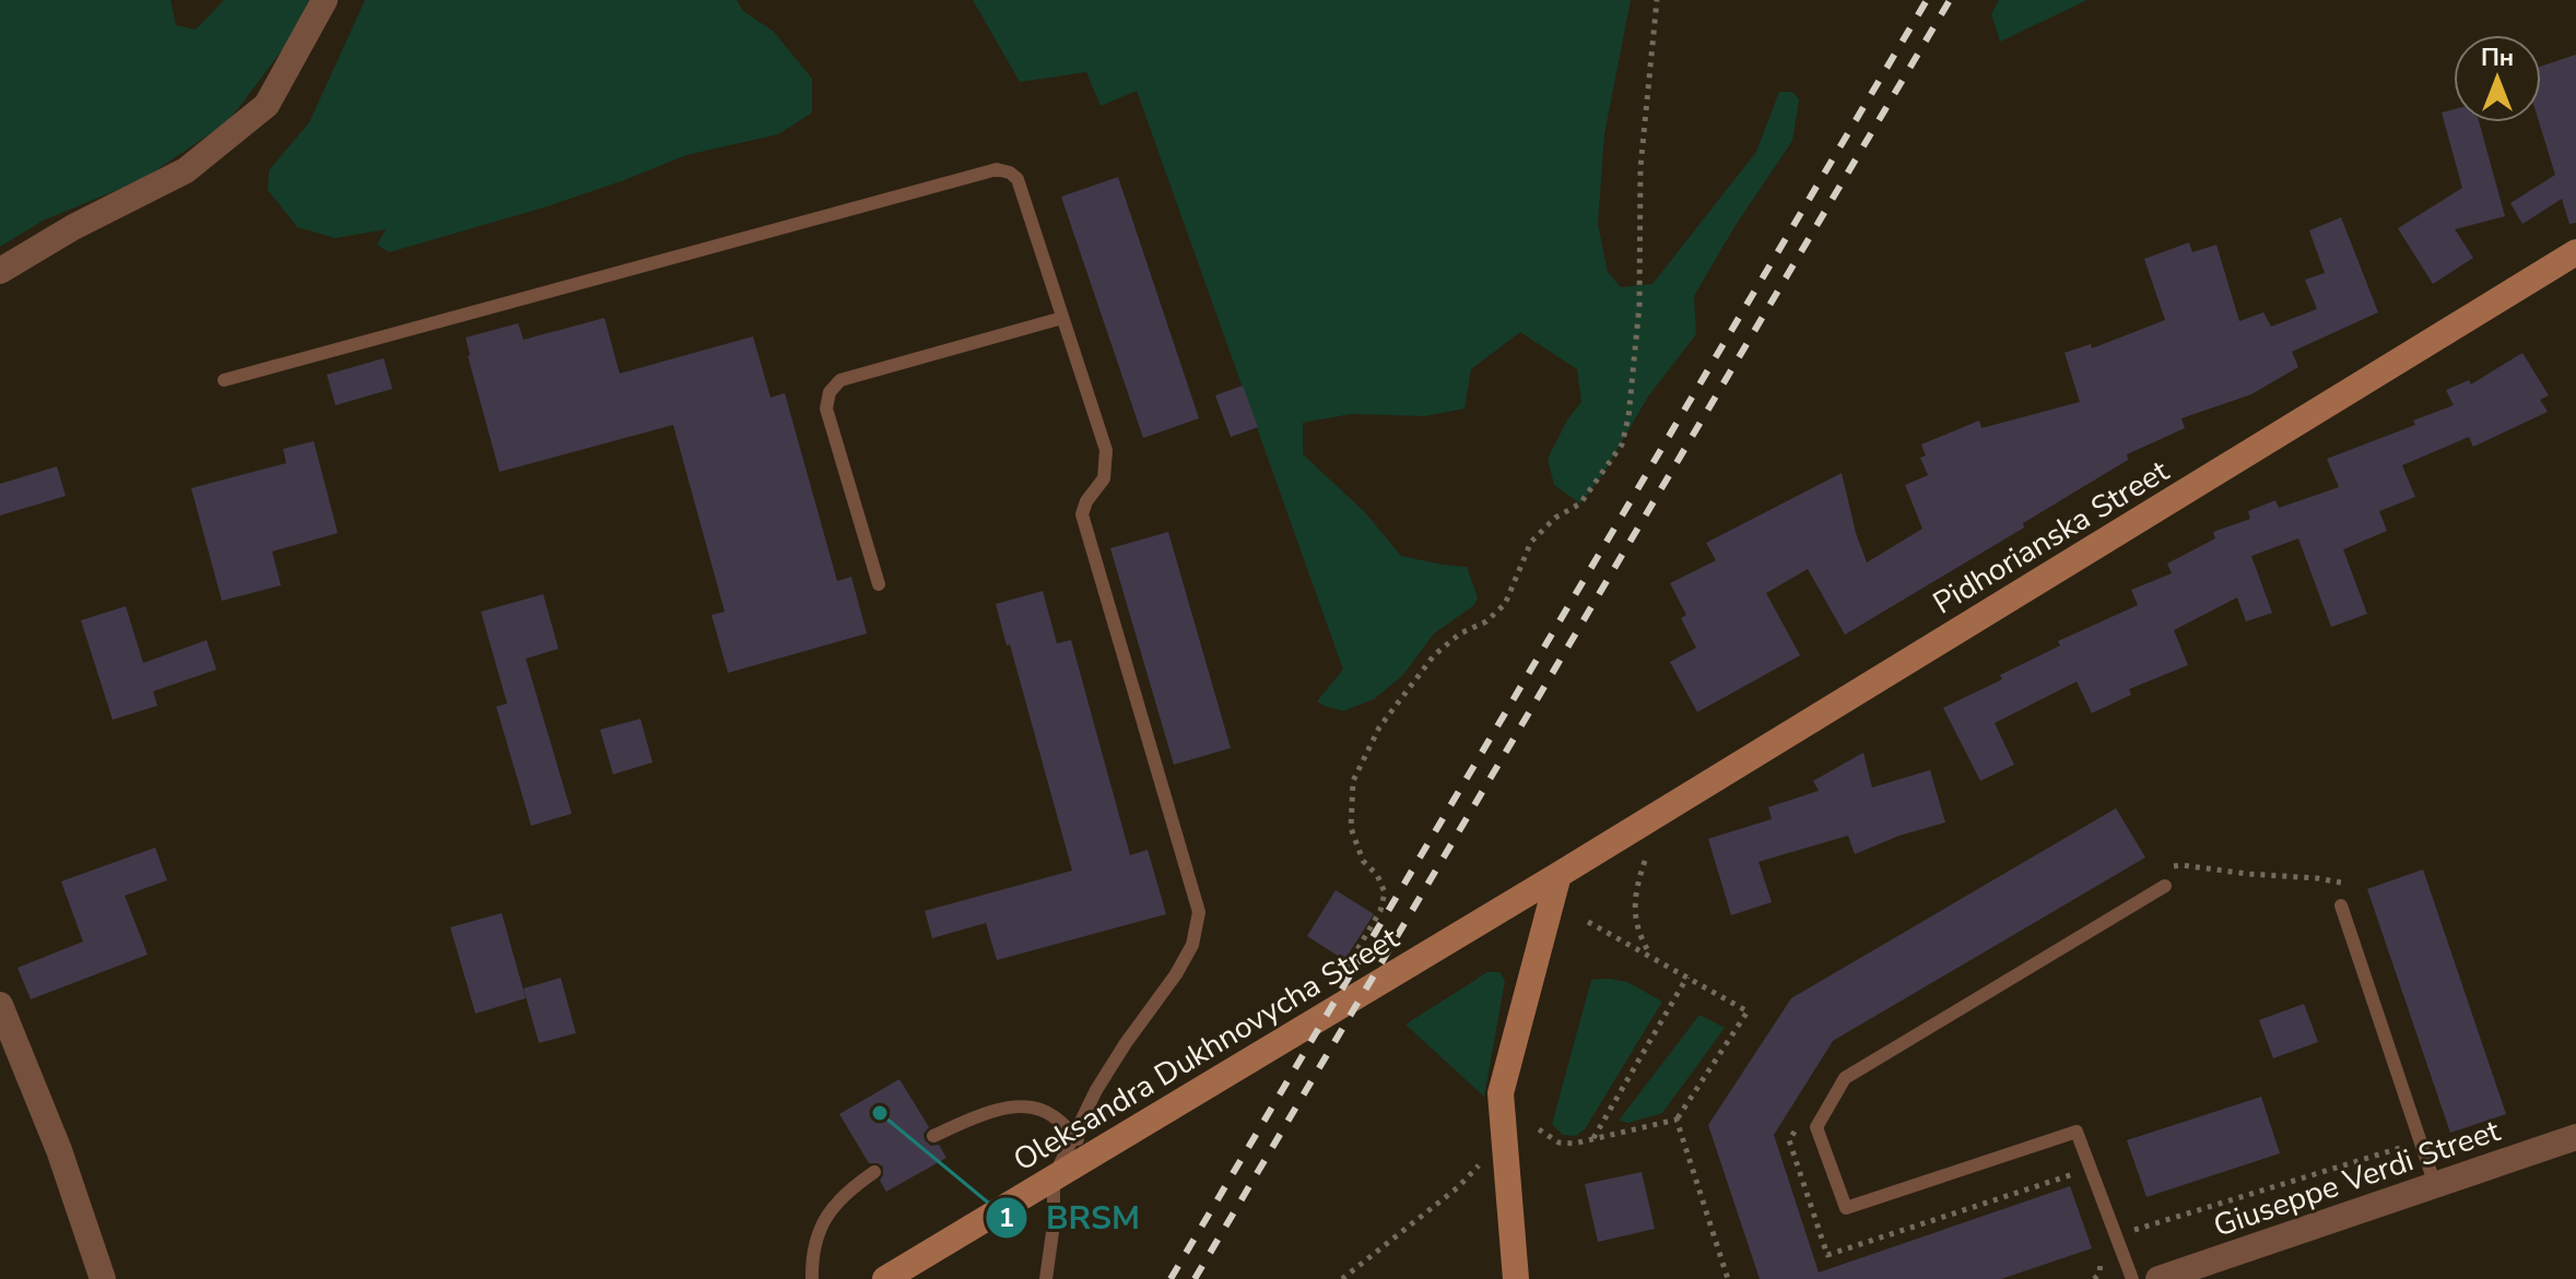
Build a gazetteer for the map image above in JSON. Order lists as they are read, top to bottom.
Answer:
{
  "streets": {
    "main road": ["Pidhorianska Street", "Oleksandra Dukhnovycha Street"],
    "street": ["Giuseppe Verdi Street"]
  },
  "crossings": [
    ["Pidhorianska Street", "Oleksandra Dukhnovycha Street"]
  ],
  "places": ["BRSM"],
  "north": "top"
}
